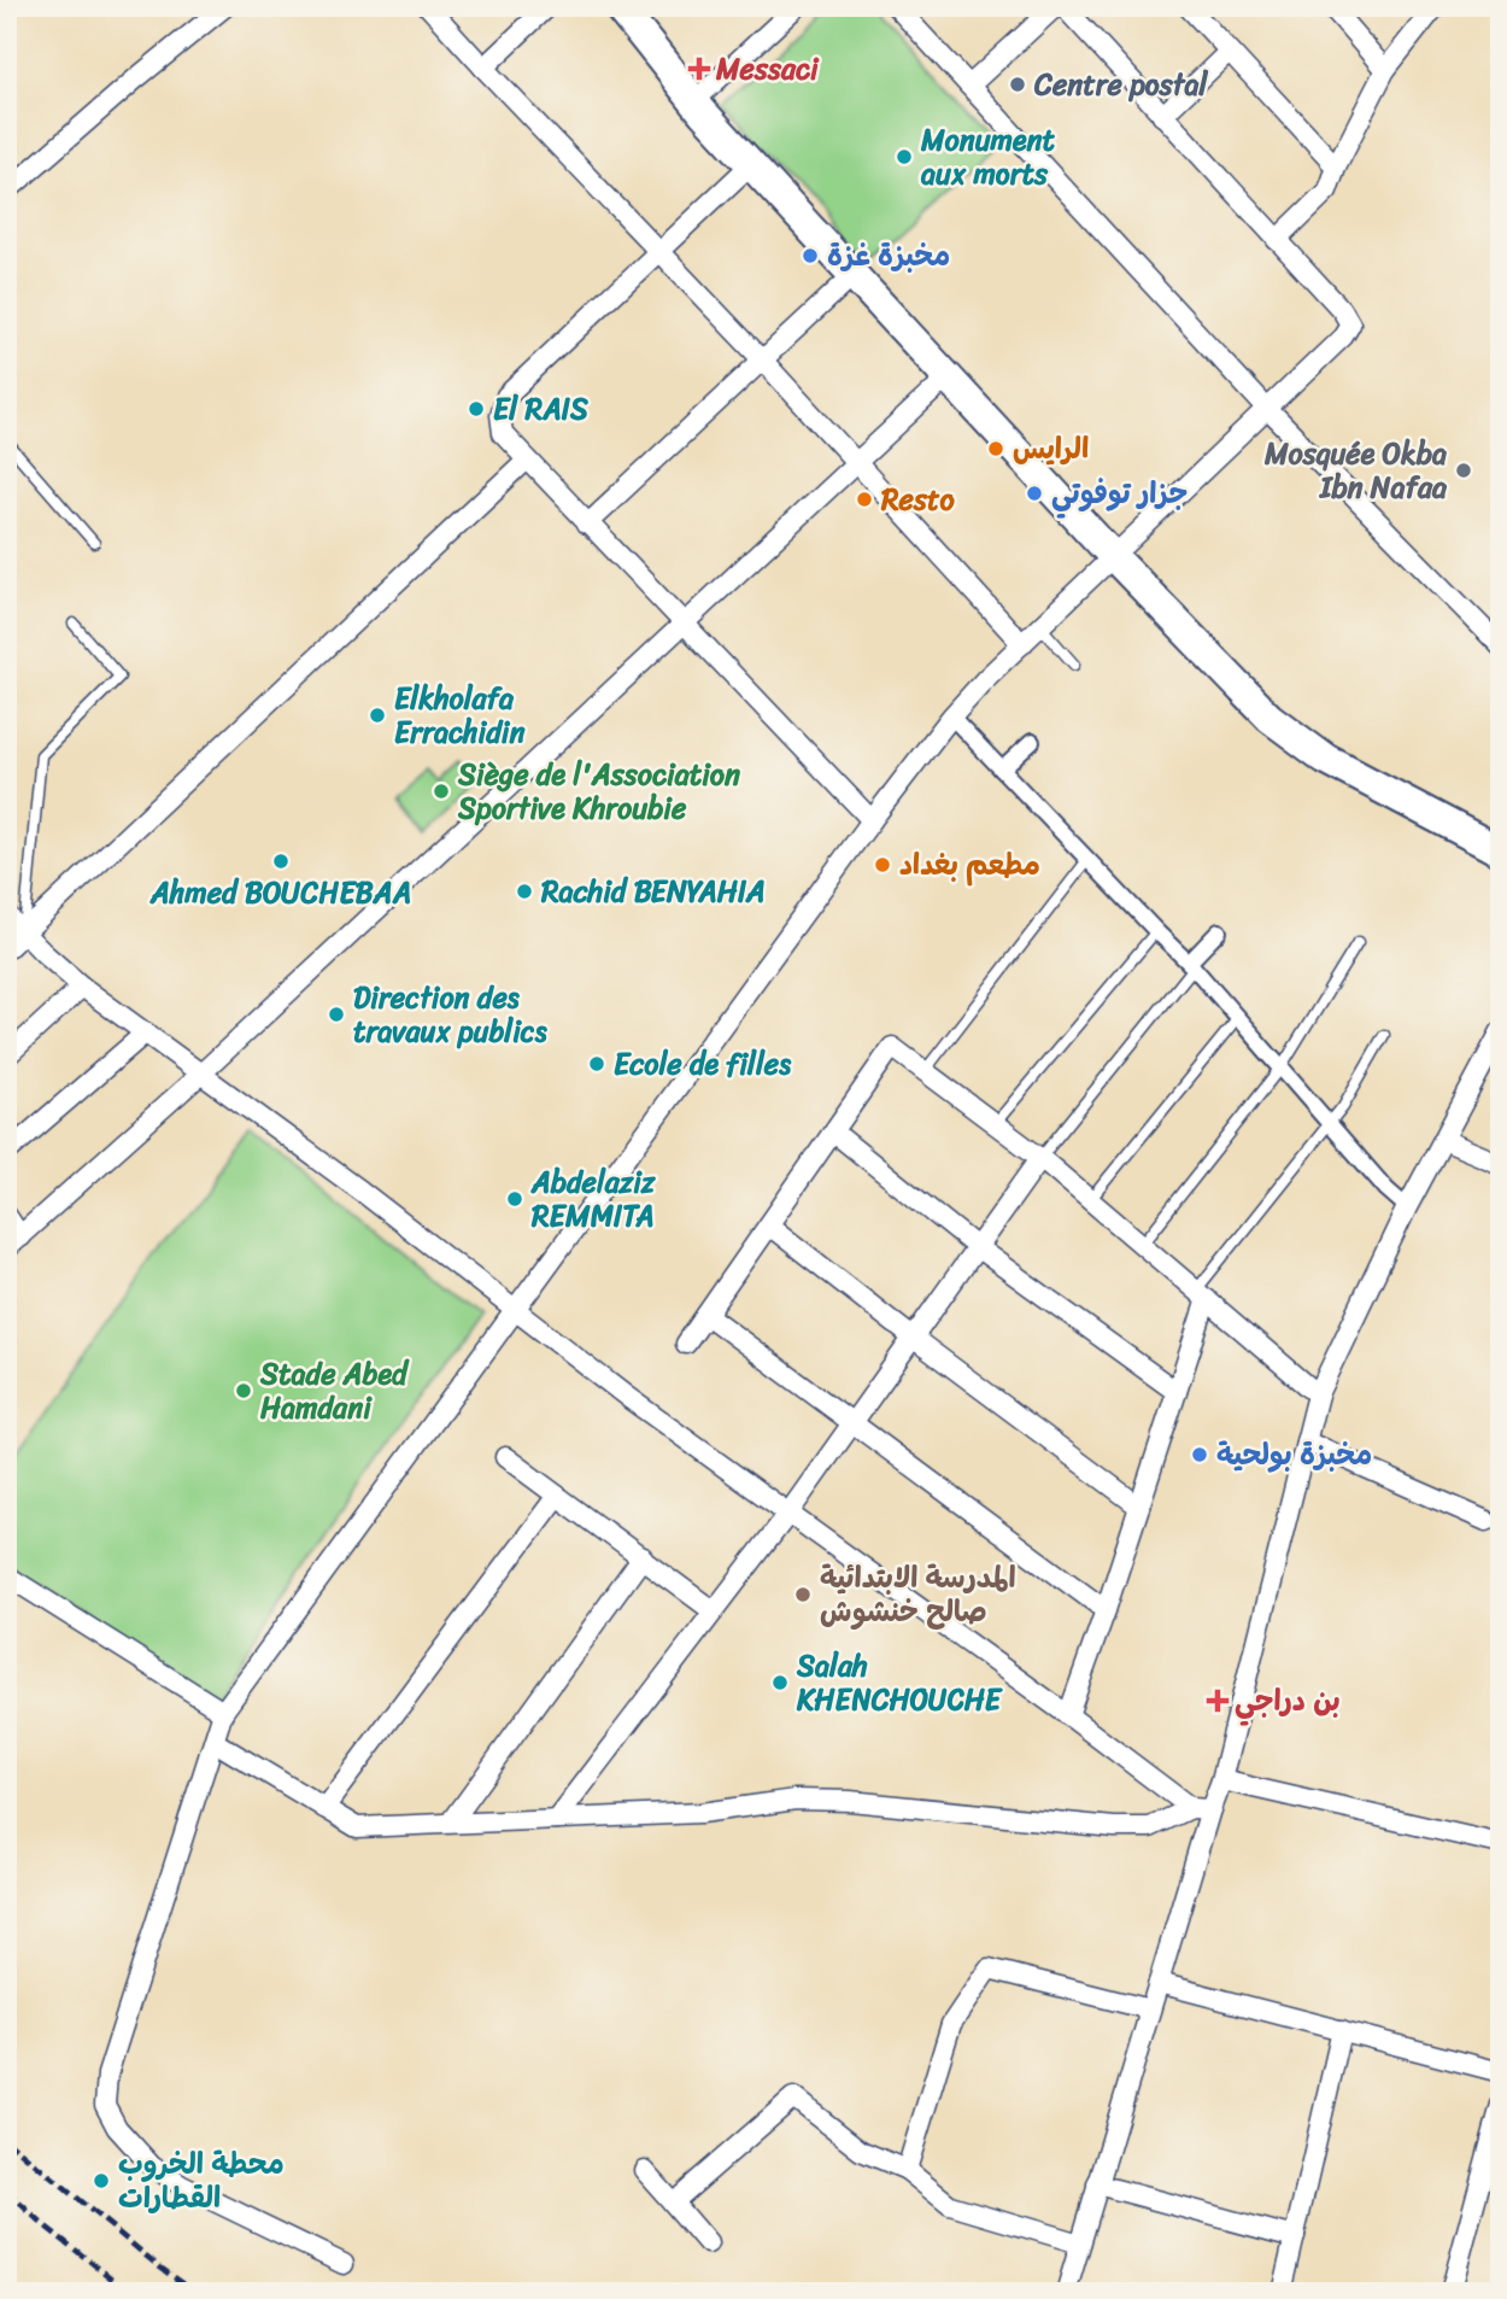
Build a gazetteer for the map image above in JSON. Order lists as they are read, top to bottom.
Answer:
{
  "places": {
    "health": ["Messaci", "بن دراجي"],
    "other": [
      "Centre postal",
      "Monument aux morts",
      "مخبزة غزة",
      "El RAIS",
      "الرايس",
      "Mosquée Okba Ibn Nafaa",
      "جزار توفوتي",
      "Resto",
      "Elkholafa Errachidin",
      "Siège de l'Association Sportive Khroubie",
      "Ahmed BOUCHEBAA",
      "مطعم بغداد",
      "Rachid BENYAHIA",
      "Direction des travaux publics",
      "Ecole de filles",
      "Abdelaziz REMMITA",
      "Stade Abed Hamdani",
      "مخبزة بولحية",
      "المدرسة الابتدائية صالح خنشوش",
      "Salah KHENCHOUCHE",
      "محطة الخروب القطارات"
    ]
  }
}
